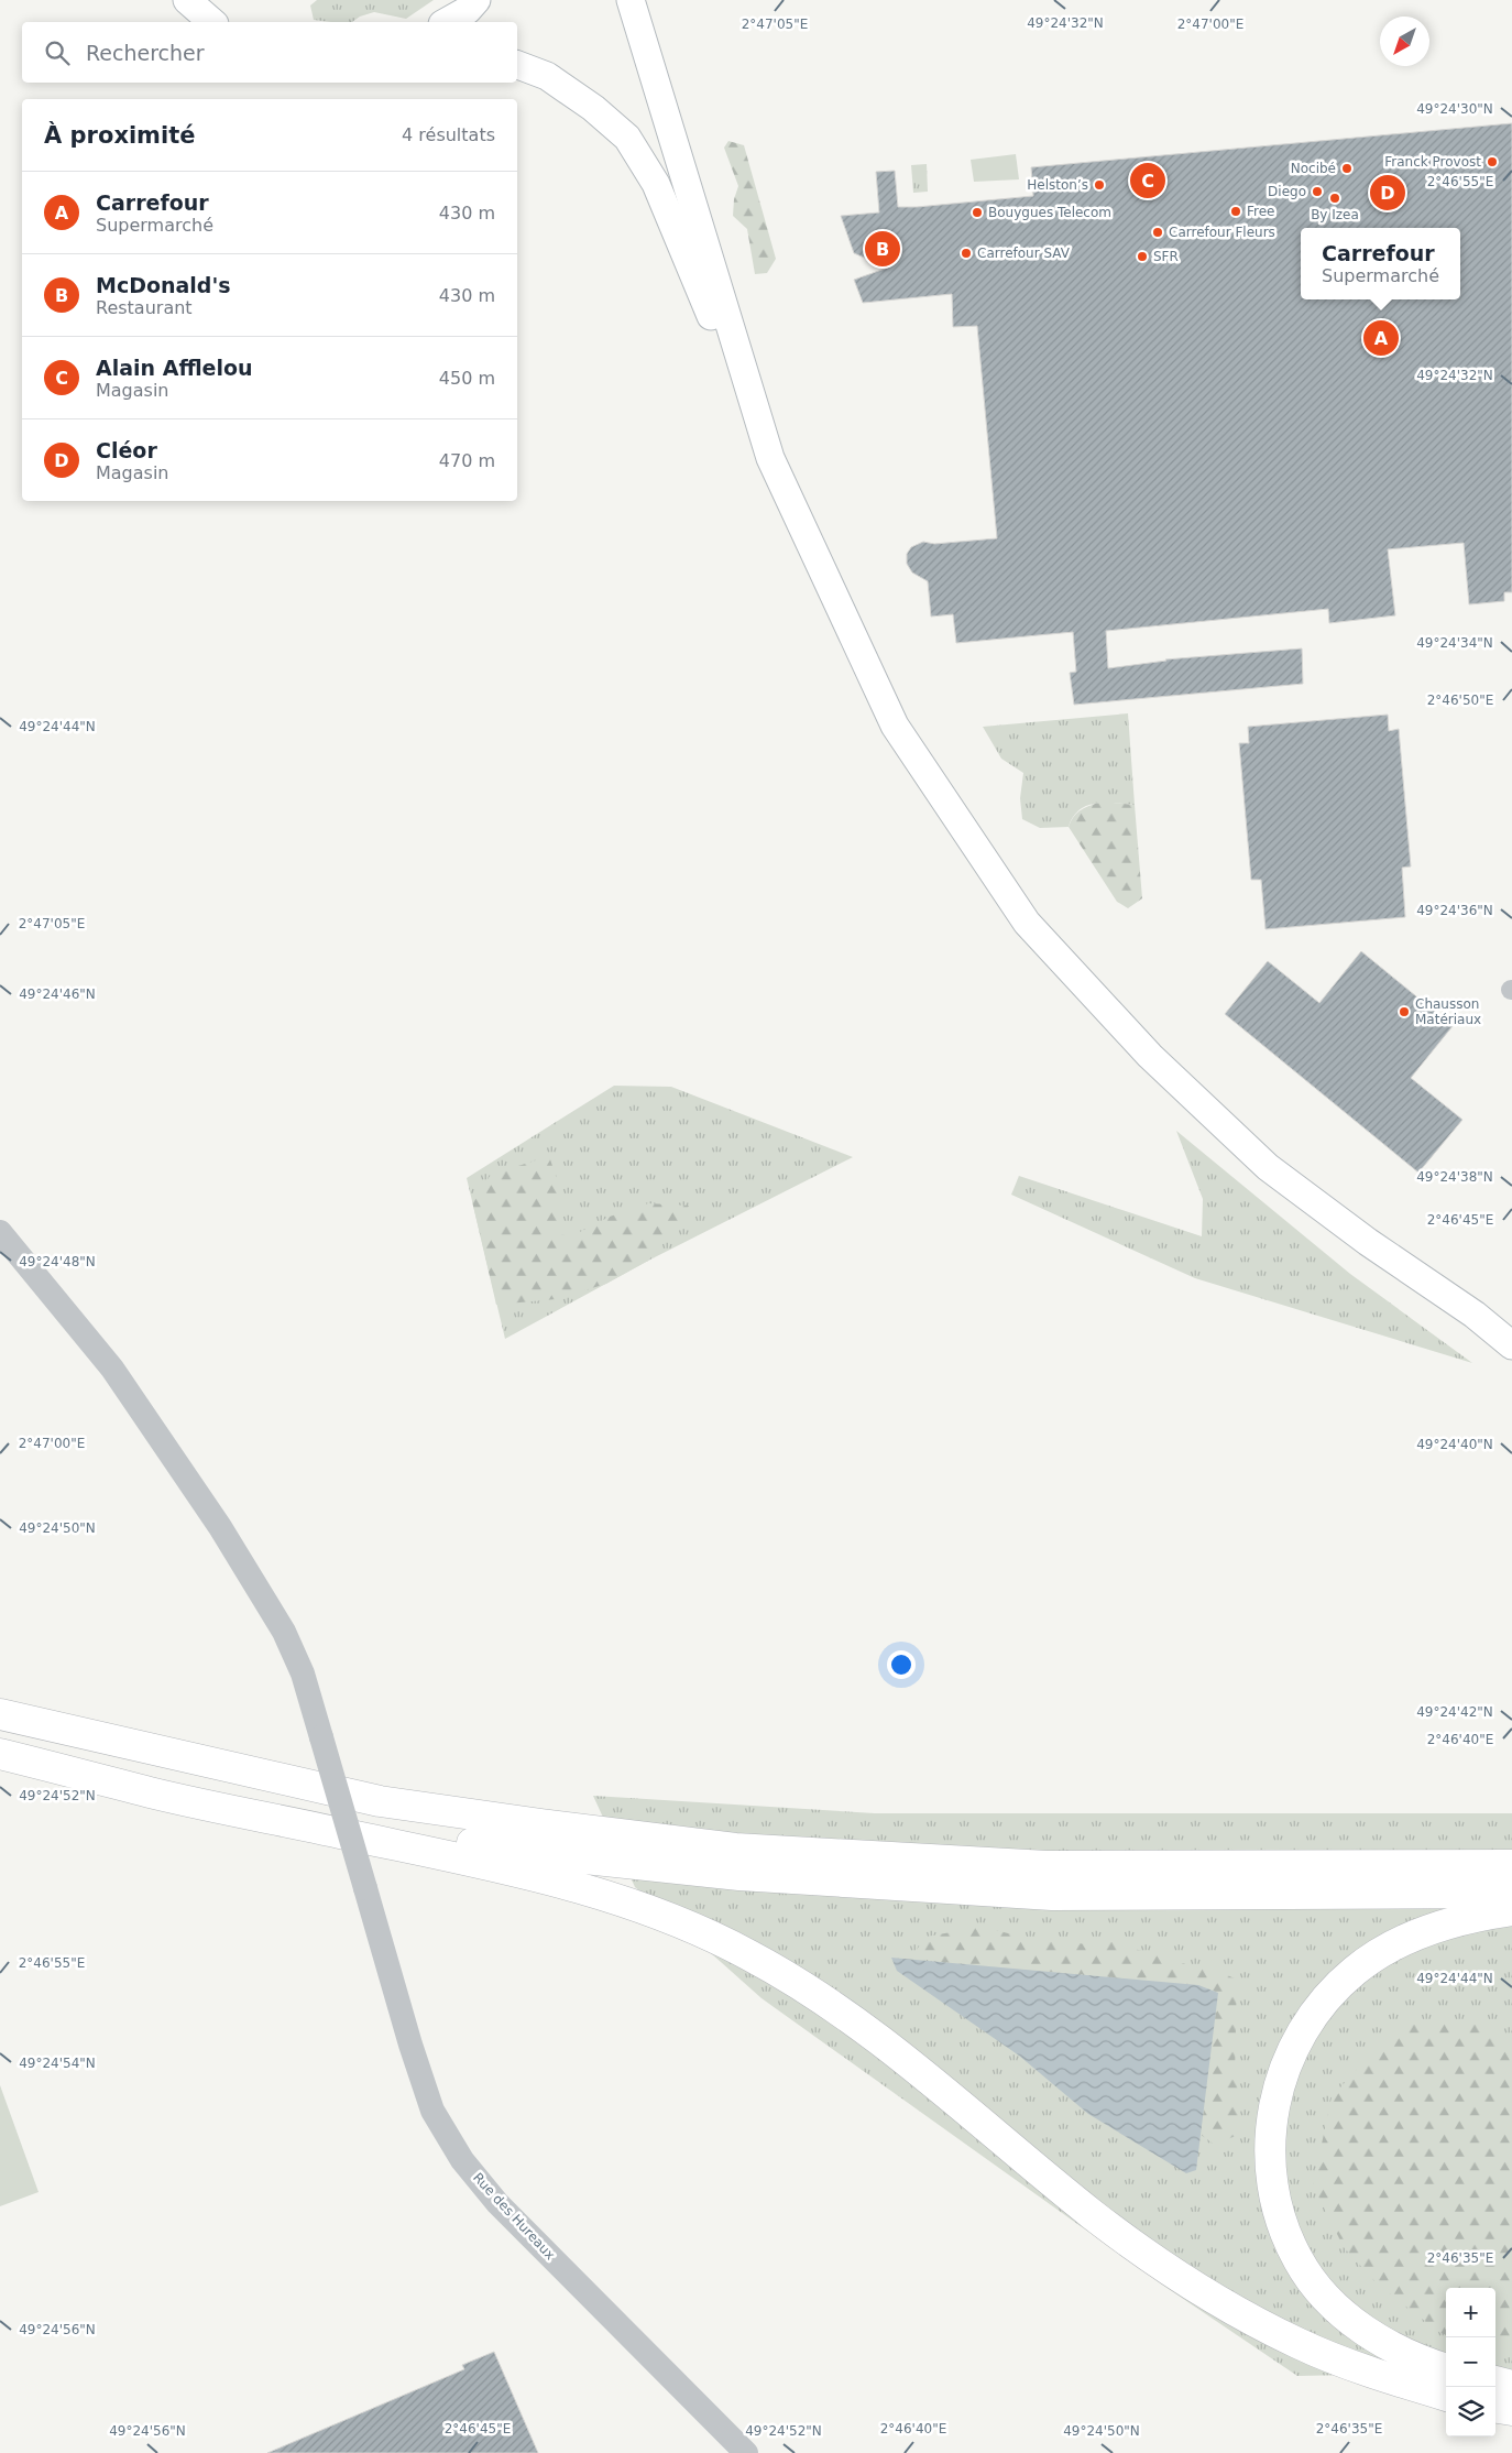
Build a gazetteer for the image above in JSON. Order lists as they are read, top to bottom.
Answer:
{
  "streets": {
    "street": ["Rue des Hureaux"]
  },
  "places": [
    "Franck Provost",
    "Nocibé",
    "Helston’s",
    "Diego",
    "By Izea",
    "Free",
    "Bouygues Telecom",
    "Carrefour Fleurs",
    "Carrefour SAV",
    "SFR",
    "Chausson Matériaux"
  ],
  "north": "bottom left",
  "page": {
    "search": "Rechercher",
    "heading": ["À proximité", "4 résultats"],
    "pins": [
      "C",
      "D",
      "B",
      "A"
    ],
    "list": [
      {
        "mark": "A",
        "name": "Carrefour",
        "note": "Supermarché",
        "value": "430 m"
      },
      {
        "mark": "B",
        "name": "McDonald's",
        "note": "Restaurant",
        "value": "430 m"
      },
      {
        "mark": "C",
        "name": "Alain Afflelou",
        "note": "Magasin",
        "value": "450 m"
      },
      {
        "mark": "D",
        "name": "Cléor",
        "note": "Magasin",
        "value": "470 m"
      }
    ],
    "popup": ["Carrefour", "Supermarché"],
    "map_buttons": ["+", "−"]
  },
  "coordinates": [
    "49°24'32\"N",
    "2°47'05\"E",
    "2°47'00\"E",
    "49°24'30\"N",
    "2°46'55\"E",
    "49°24'34\"N",
    "2°46'50\"E",
    "49°24'44\"N",
    "49°24'36\"N",
    "49°24'46\"N",
    "49°24'38\"N",
    "2°46'45\"E",
    "49°24'48\"N",
    "49°24'40\"N",
    "49°24'50\"N",
    "49°24'42\"N",
    "2°46'40\"E",
    "49°24'52\"N",
    "49°24'54\"N",
    "2°46'35\"E",
    "49°24'56\"N"
  ]
}
